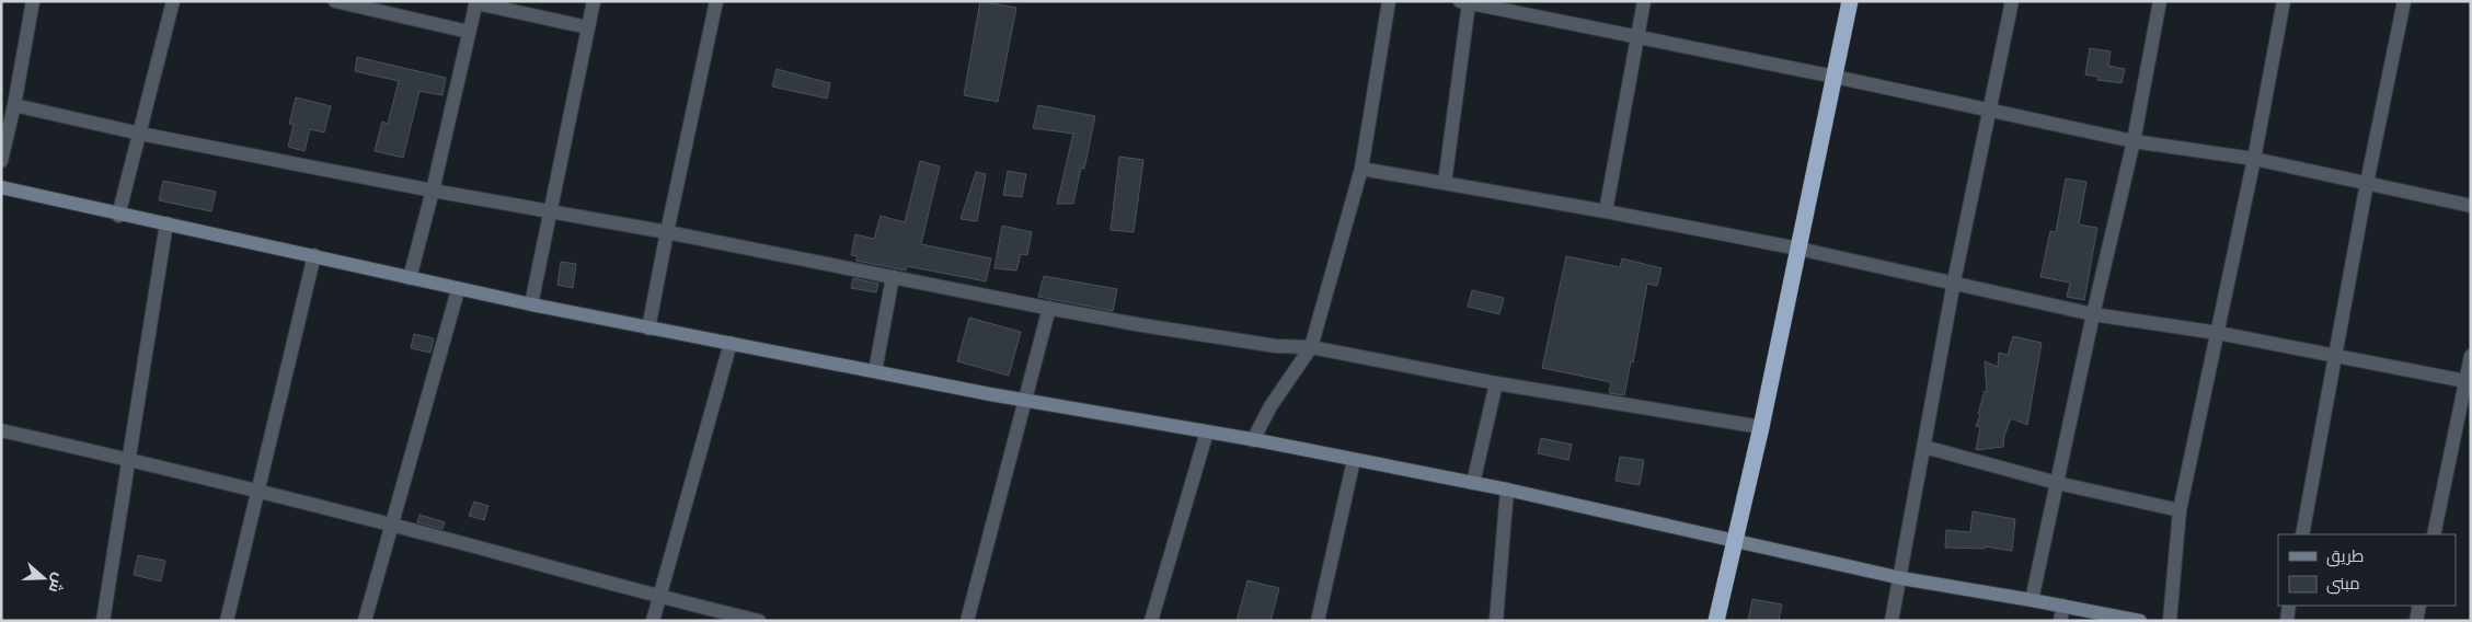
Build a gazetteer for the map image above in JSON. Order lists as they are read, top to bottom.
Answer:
{
  "legend": ["طريق", "مبنى"],
  "north": "right"
}
